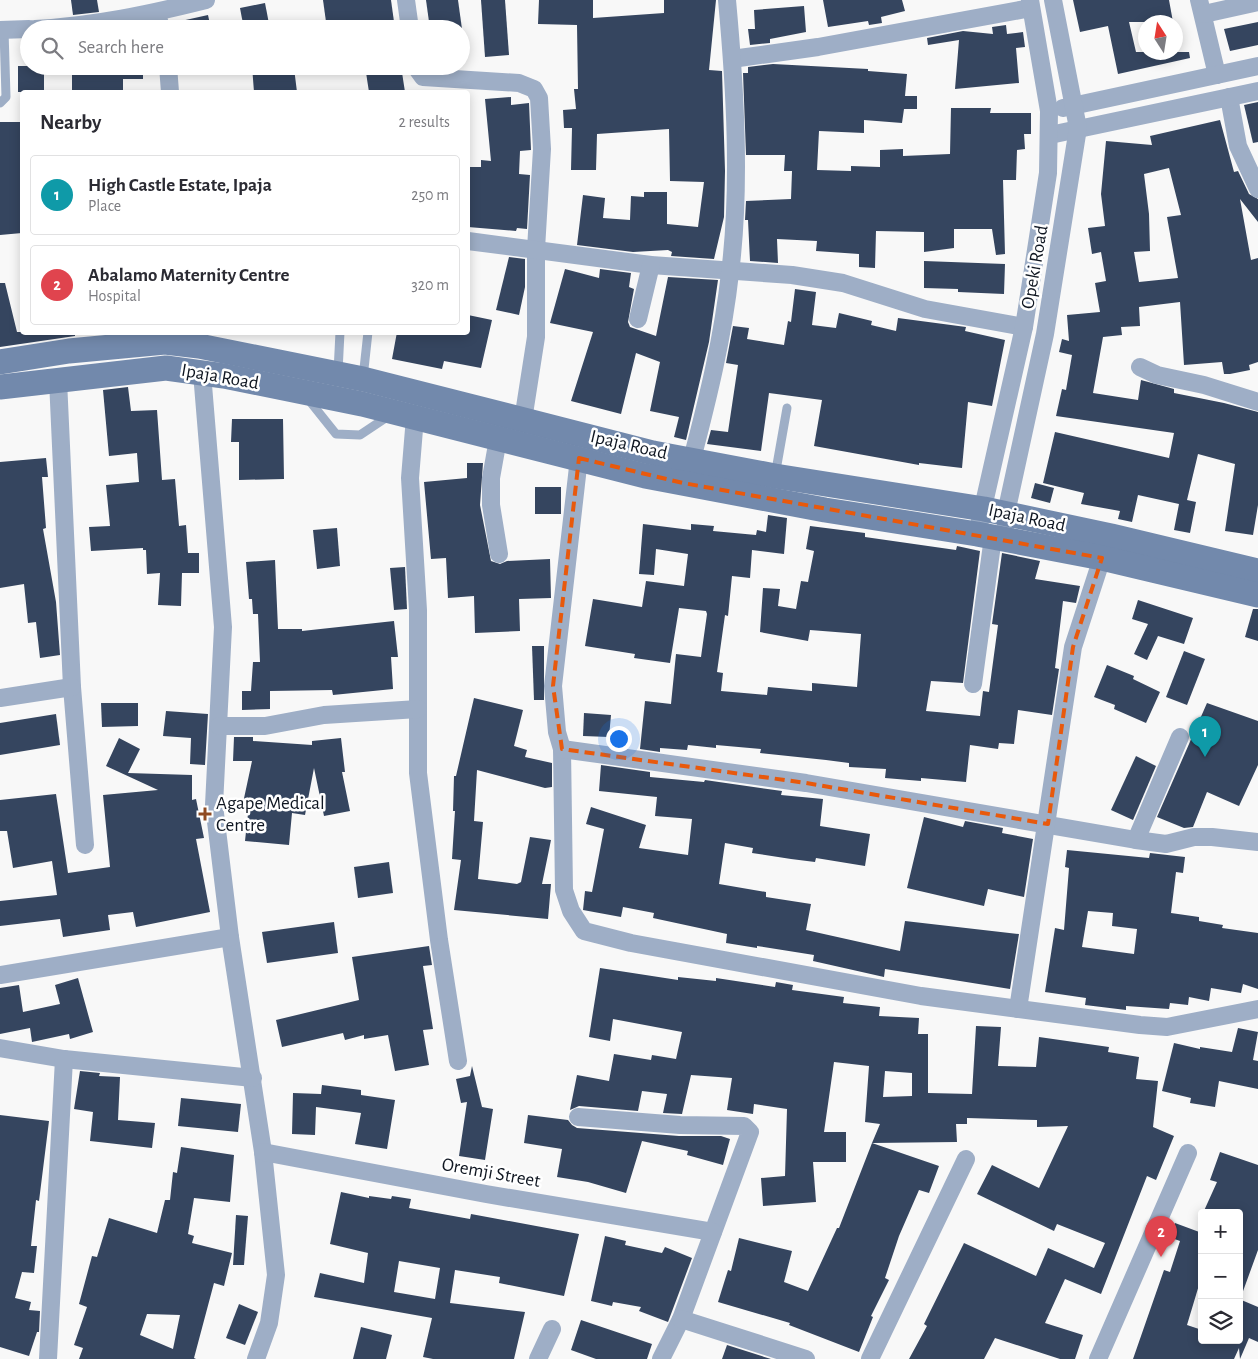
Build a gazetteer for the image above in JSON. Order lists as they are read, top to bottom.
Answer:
{
  "streets": {
    "main road": ["Ipaja Road"],
    "street": ["Opeki Road", "Oremji Street"]
  },
  "crossings": [
    ["Opeki Road", "Ipaja Road"]
  ],
  "places": {
    "health": ["Agape Medical Centre"]
  },
  "north": "top",
  "page": {
    "search": "Search here",
    "heading": ["Nearby", "2 results"],
    "list": [
      {
        "mark": "1",
        "name": "High Castle Estate, Ipaja",
        "note": "Place",
        "value": "250 m"
      },
      {
        "mark": "2",
        "name": "Abalamo Maternity Centre",
        "note": "Hospital",
        "value": "320 m"
      }
    ],
    "pins": ["1", "2"],
    "map_buttons": ["+", "−"]
  }
}
